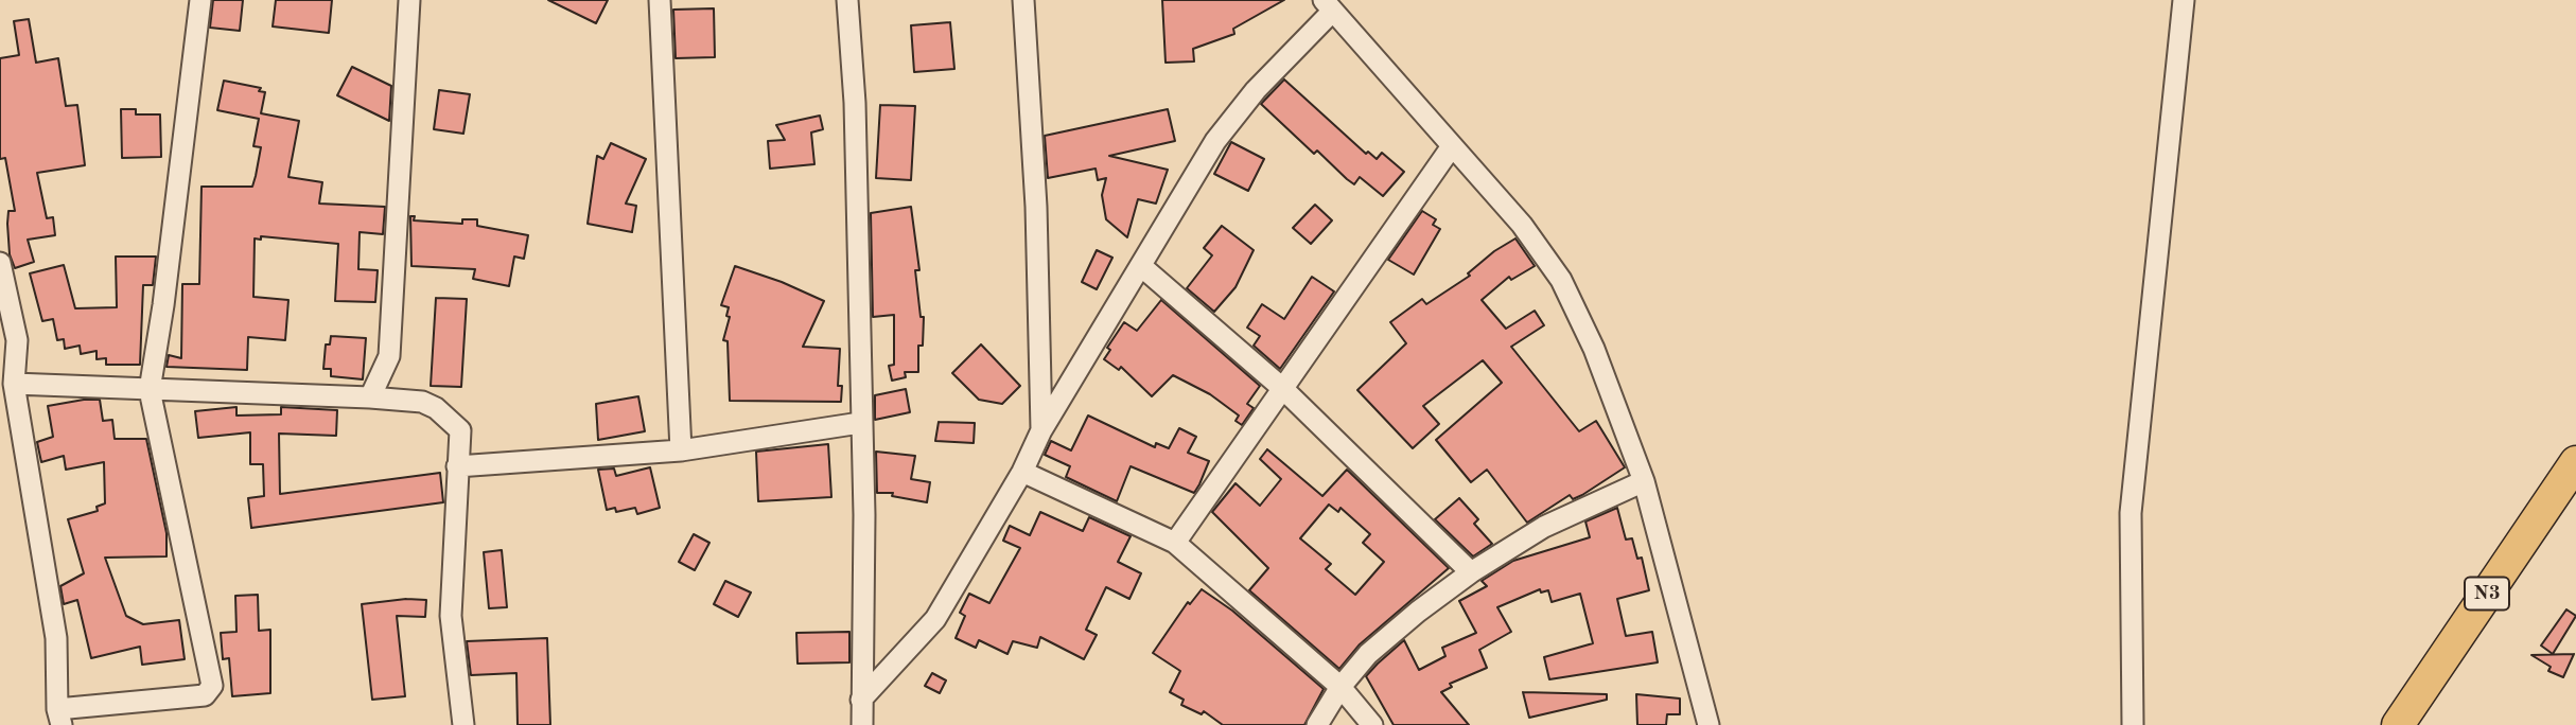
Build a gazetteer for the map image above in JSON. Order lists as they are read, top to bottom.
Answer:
{
  "streets": {
    "highway": ["N3"]
  }
}
